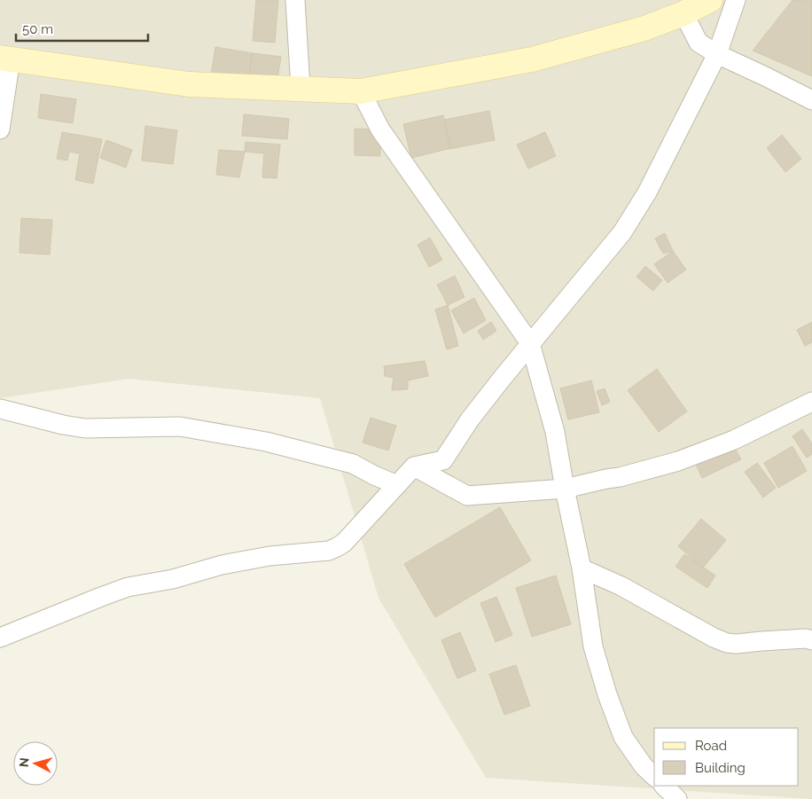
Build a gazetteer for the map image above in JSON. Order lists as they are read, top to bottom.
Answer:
{
  "legend": ["Road", "Building"],
  "scale_bar": "50 m",
  "north": "left"
}
